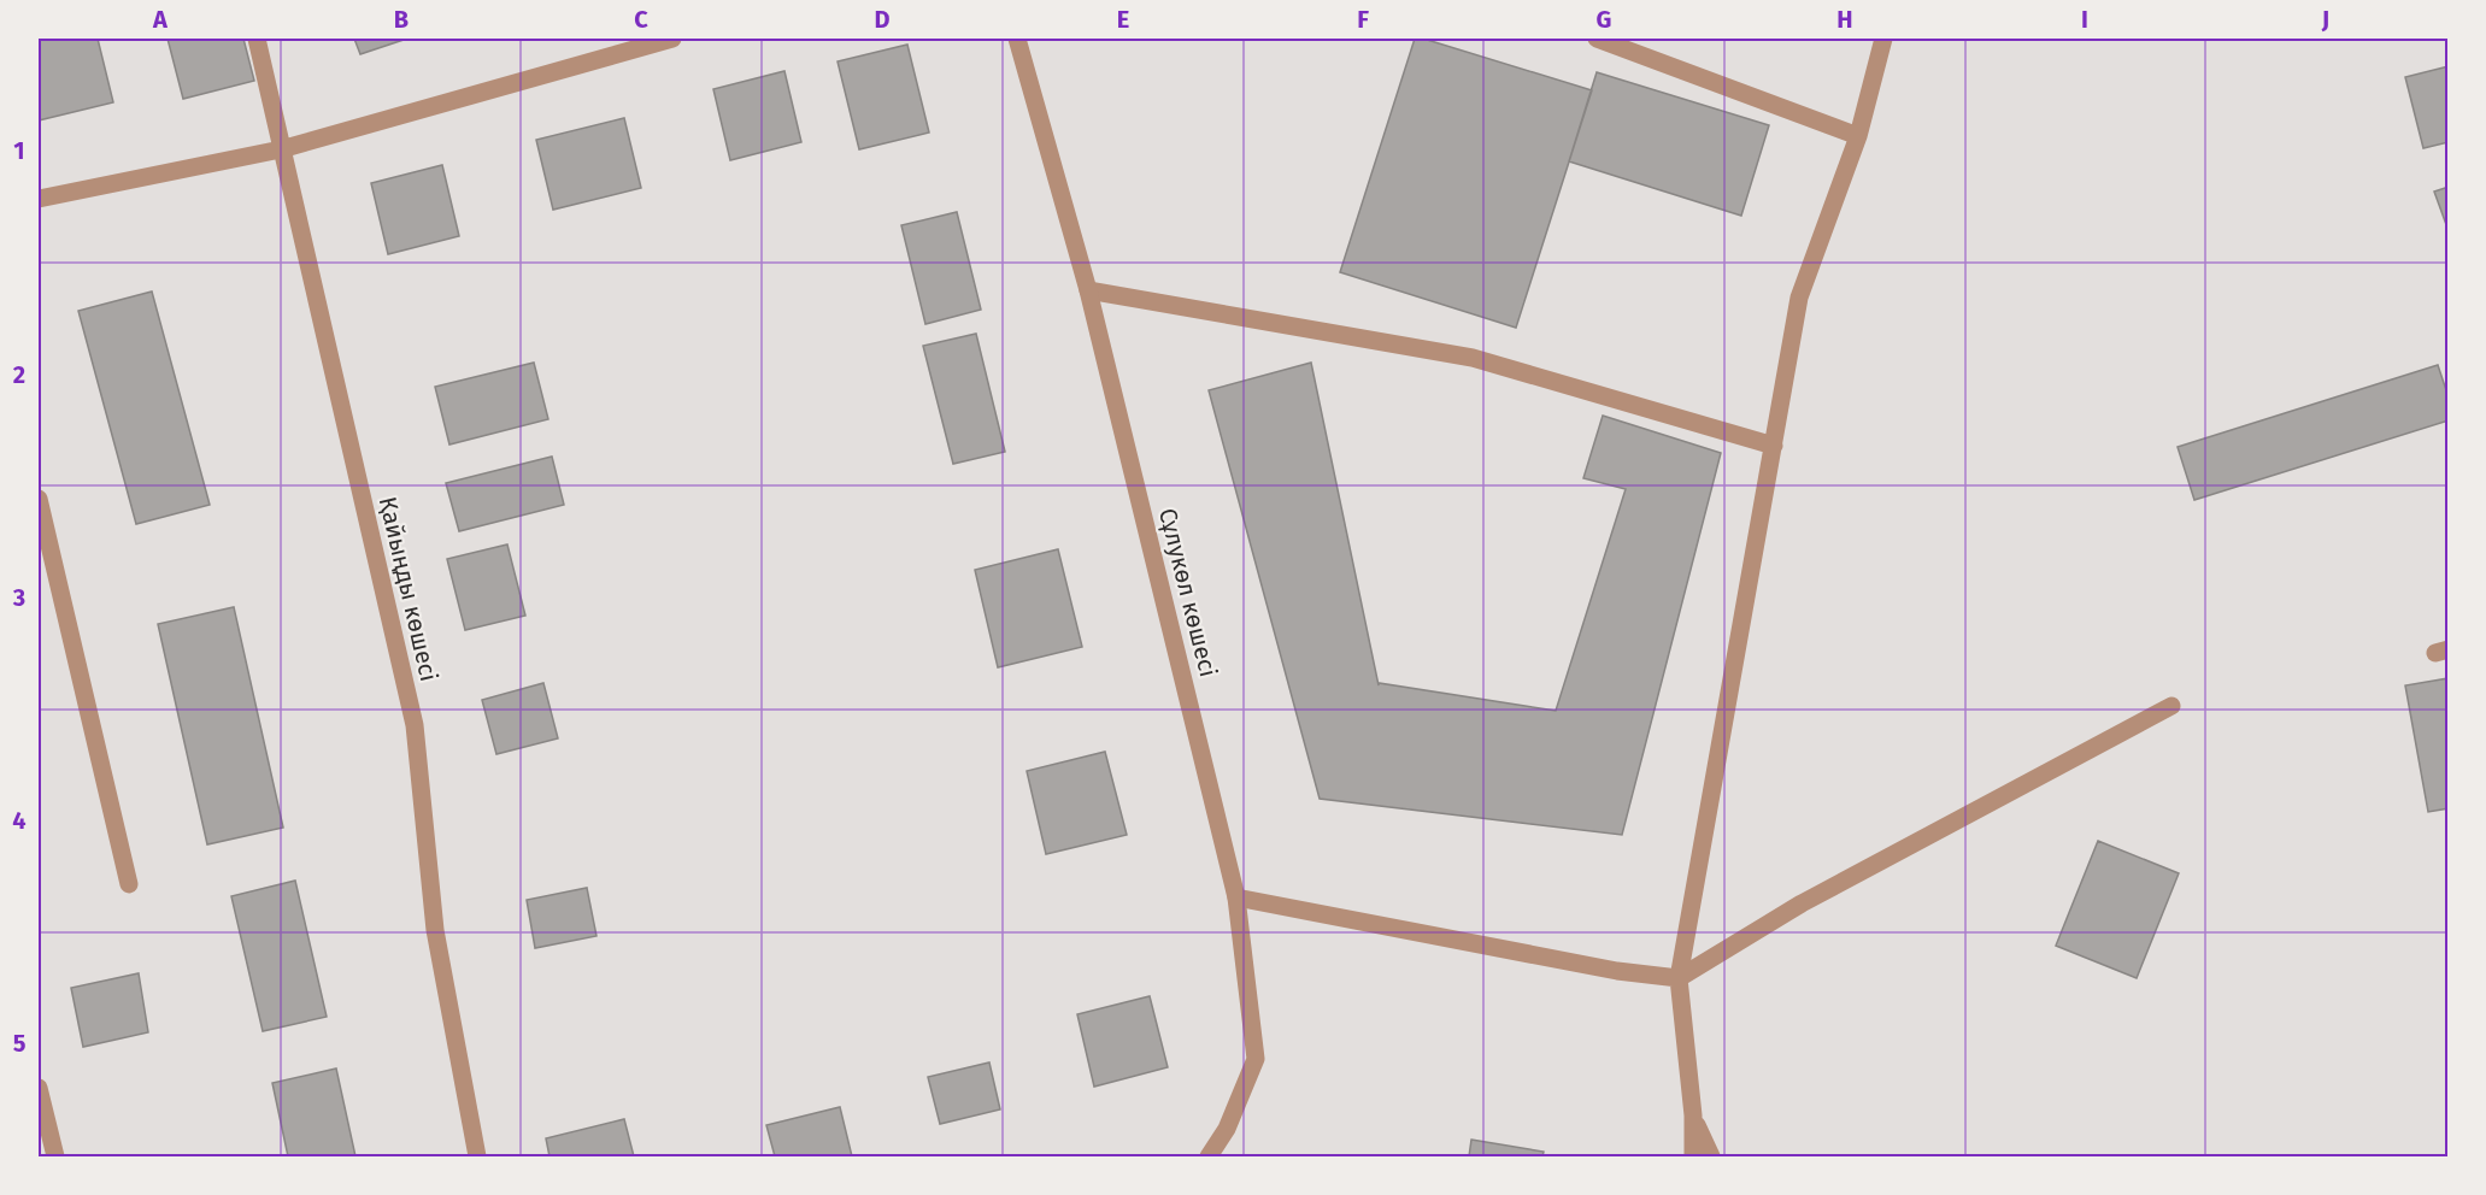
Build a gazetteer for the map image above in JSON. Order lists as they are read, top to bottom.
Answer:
{
  "streets": {
    "street": ["Қайыңды көшесі", "Сұлукөл көшесі"]
  },
  "grid": {
    "columns": [
      "A",
      "B",
      "C",
      "D",
      "E",
      "F",
      "G",
      "H",
      "I",
      "J"
    ],
    "rows": [
      "1",
      "2",
      "3",
      "4",
      "5"
    ]
  }
}
